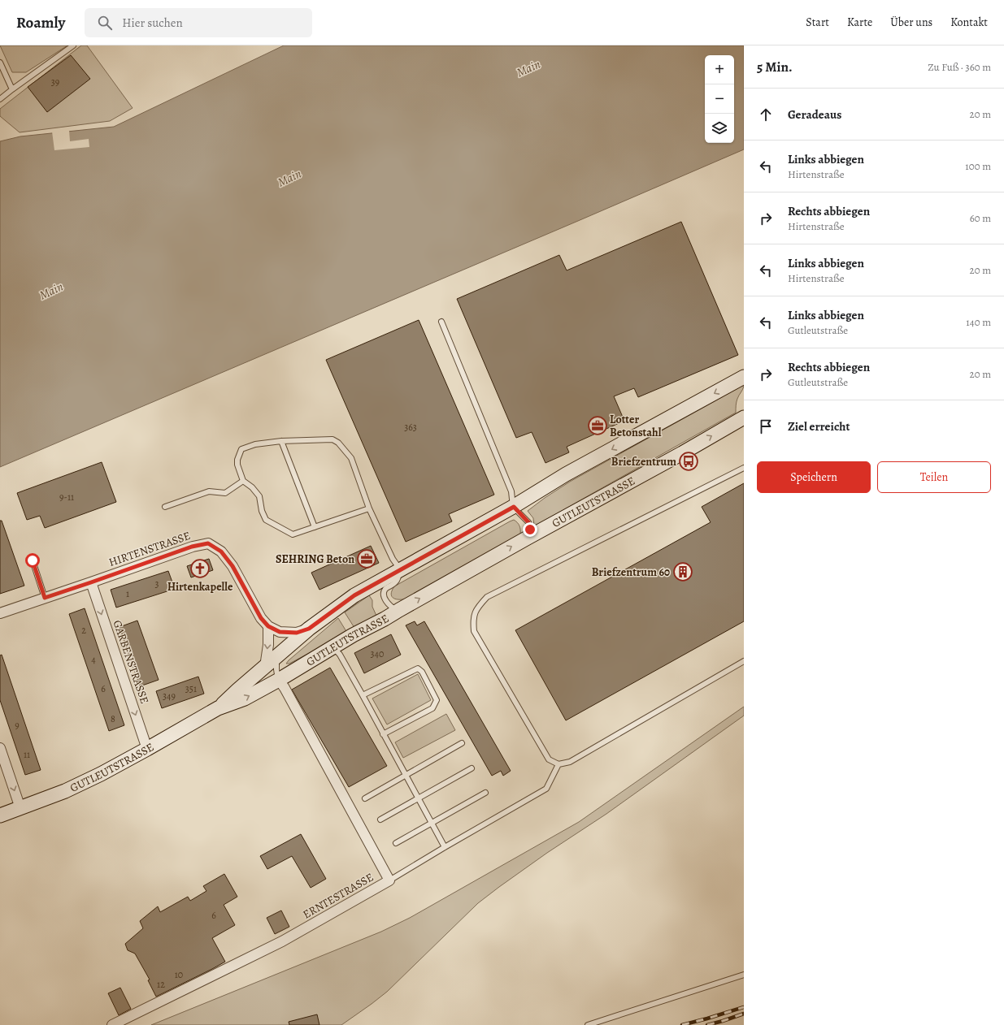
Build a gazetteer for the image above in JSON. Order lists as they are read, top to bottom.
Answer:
{
  "streets": {
    "main road": ["GUTLEUTSTRASSE"],
    "street": ["HIRTENSTRASSE", "GARBENSTRASSE", "ERNTESTRASSE"]
  },
  "crossings": [
    ["GUTLEUTSTRASSE", "GARBENSTRASSE"],
    ["GUTLEUTSTRASSE", "ERNTESTRASSE"],
    ["HIRTENSTRASSE", "GARBENSTRASSE"]
  ],
  "one_way": ["GARBENSTRASSE"],
  "water": ["Main"],
  "places": {
    "office": ["Lotter Betonstahl", "SEHRING Beton"],
    "bus stop": ["Briefzentrum"],
    "church": ["Hirtenkapelle"],
    "building": ["Briefzentrum 60"]
  },
  "house_numbers": [
    "39",
    "363",
    "9-11",
    "3",
    "1",
    "2",
    "340",
    "4",
    "6",
    "351",
    "349",
    "8",
    "9",
    "11",
    "6",
    "10",
    "12"
  ],
  "page": {
    "header": "Roamly",
    "search": "Hier suchen",
    "nav": [
      "Start",
      "Karte",
      "Über uns",
      "Kontakt"
    ],
    "heading": ["5 Min.", "Zu Fuß · 360 m"],
    "map_buttons": ["+", "−"],
    "list": [
      ["Geradeaus", "20 m"],
      ["Links abbiegen", "Hirtenstraße", "100 m"],
      ["Rechts abbiegen", "Hirtenstraße", "60 m"],
      ["Links abbiegen", "Hirtenstraße", "20 m"],
      ["Links abbiegen", "Gutleutstraße", "140 m"],
      ["Rechts abbiegen", "Gutleutstraße", "20 m"],
      "Ziel erreicht"
    ],
    "buttons": ["Speichern", "Teilen"]
  }
}
